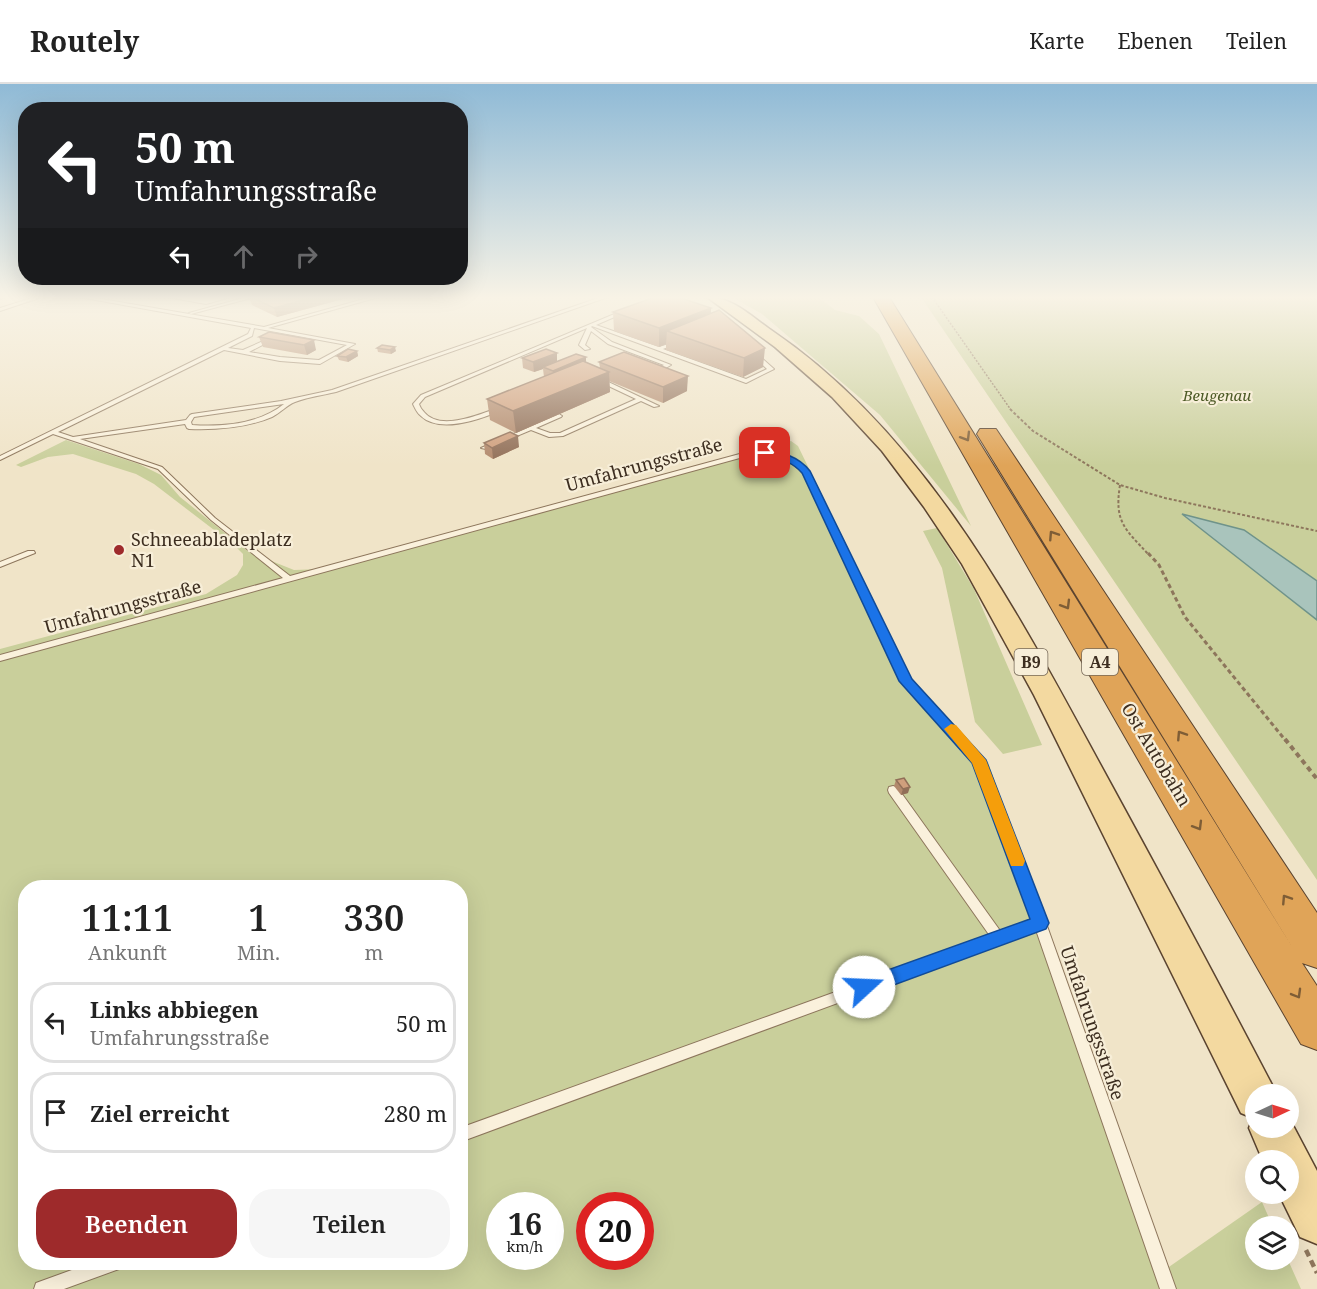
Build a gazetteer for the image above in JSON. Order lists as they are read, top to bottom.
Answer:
{
  "streets": {
    "highway": ["A4", "Ost Autobahn"],
    "main road": ["B9"],
    "lane": ["Umfahrungsstraße"]
  },
  "parks": ["Beugenau"],
  "places": ["Schneeabladeplatz N1"],
  "north": "right",
  "page": {
    "header": "Routely",
    "nav": ["Karte", "Ebenen", "Teilen"],
    "turn": ["50 m", "Umfahrungsstraße"],
    "eta": [
      "11:11",
      "Ankunft",
      "1",
      "Min.",
      "330",
      "m"
    ],
    "list": [
      {
        "name": "Links abbiegen",
        "note": "Umfahrungsstraße",
        "value": "50 m"
      },
      {
        "name": "Ziel erreicht",
        "value": "280 m"
      }
    ],
    "buttons": ["Beenden", "Teilen"],
    "speed": "16 km/h",
    "limit": "20"
  }
}
